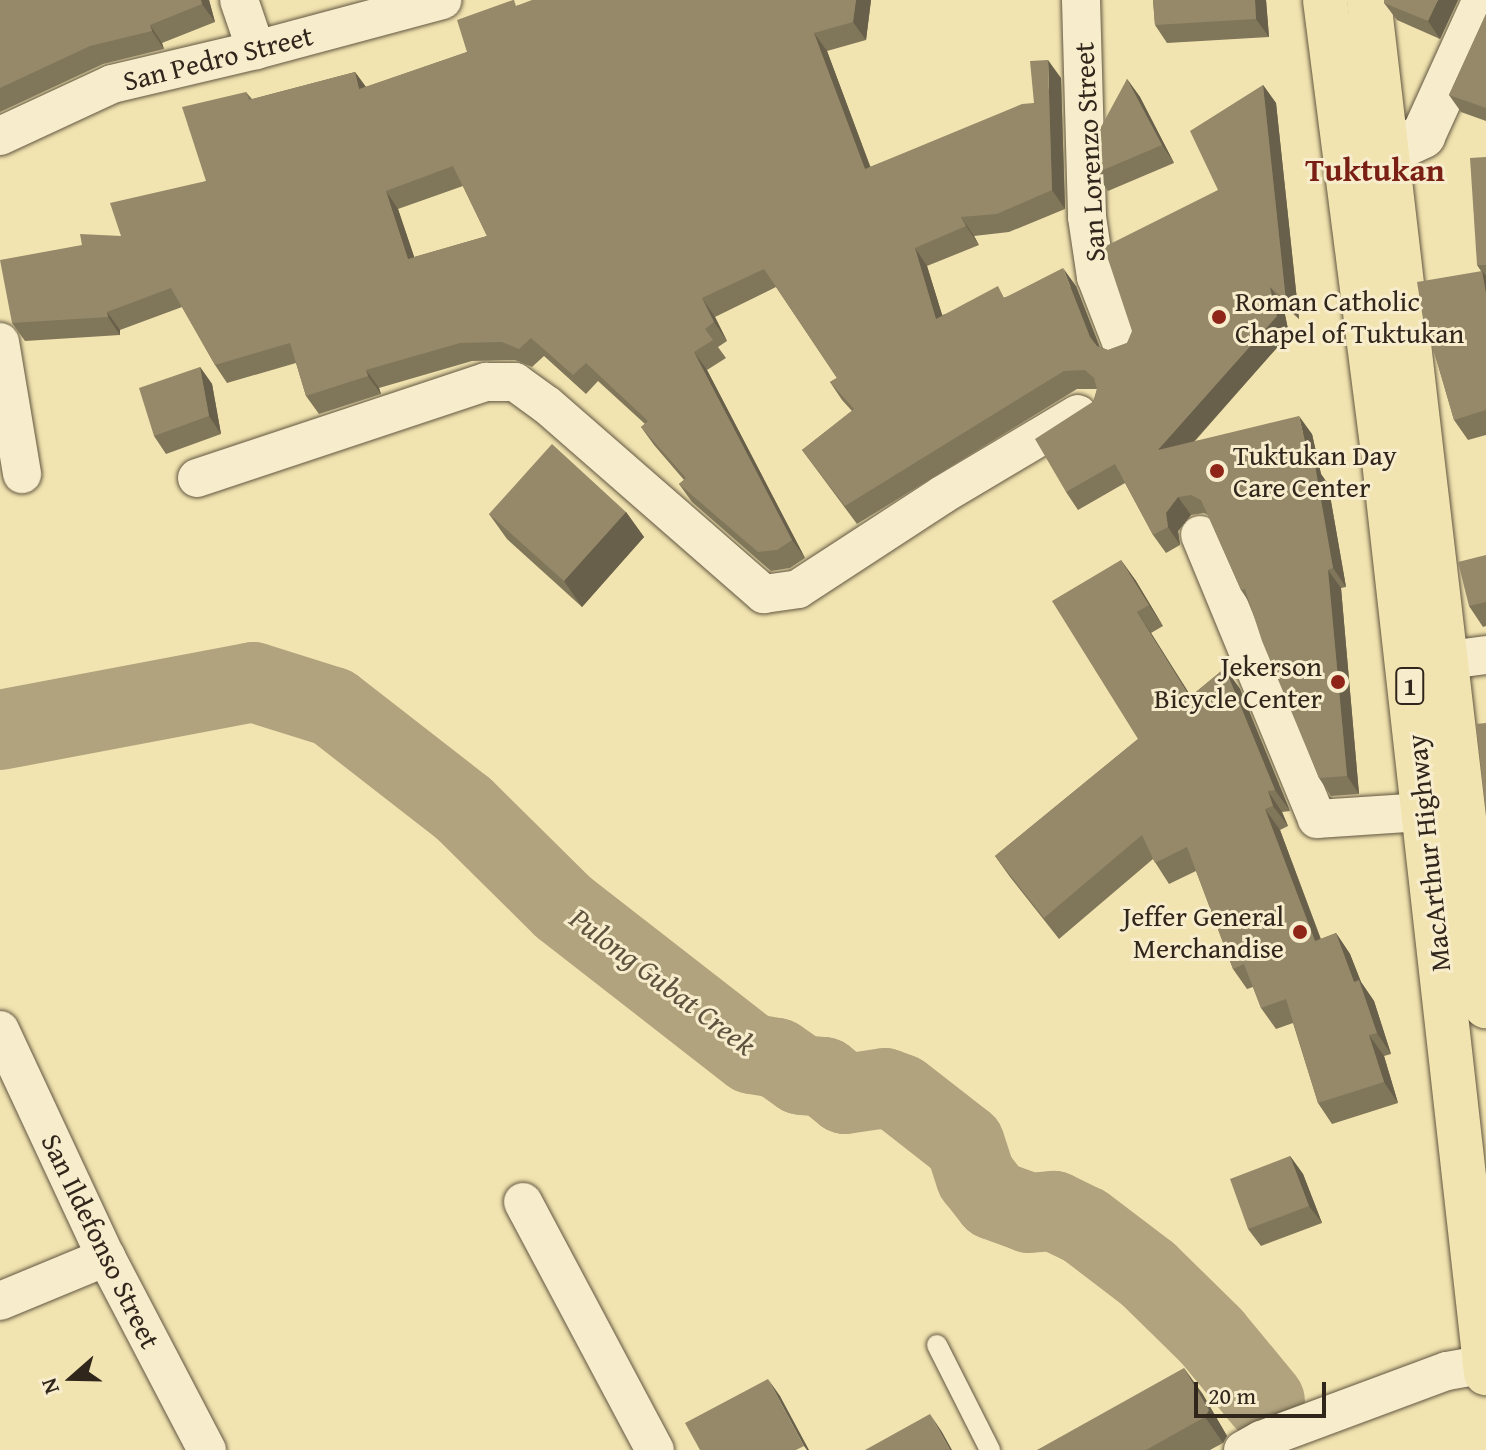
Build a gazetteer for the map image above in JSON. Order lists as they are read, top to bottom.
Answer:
{
  "streets": {
    "highway": ["1", "MacArthur Highway"],
    "street": ["San Pedro Street", "San Lorenzo Street", "San Ildefonso Street"]
  },
  "districts": ["Tuktukan"],
  "water": ["Pulong Gubat Creek"],
  "places": [
    "Roman Catholic Chapel of Tuktukan",
    "Tuktukan Day Care Center",
    "Jekerson Bicycle Center",
    "Jeffer General Merchandise"
  ],
  "scale_bar": "20 m",
  "north": "left"
}
